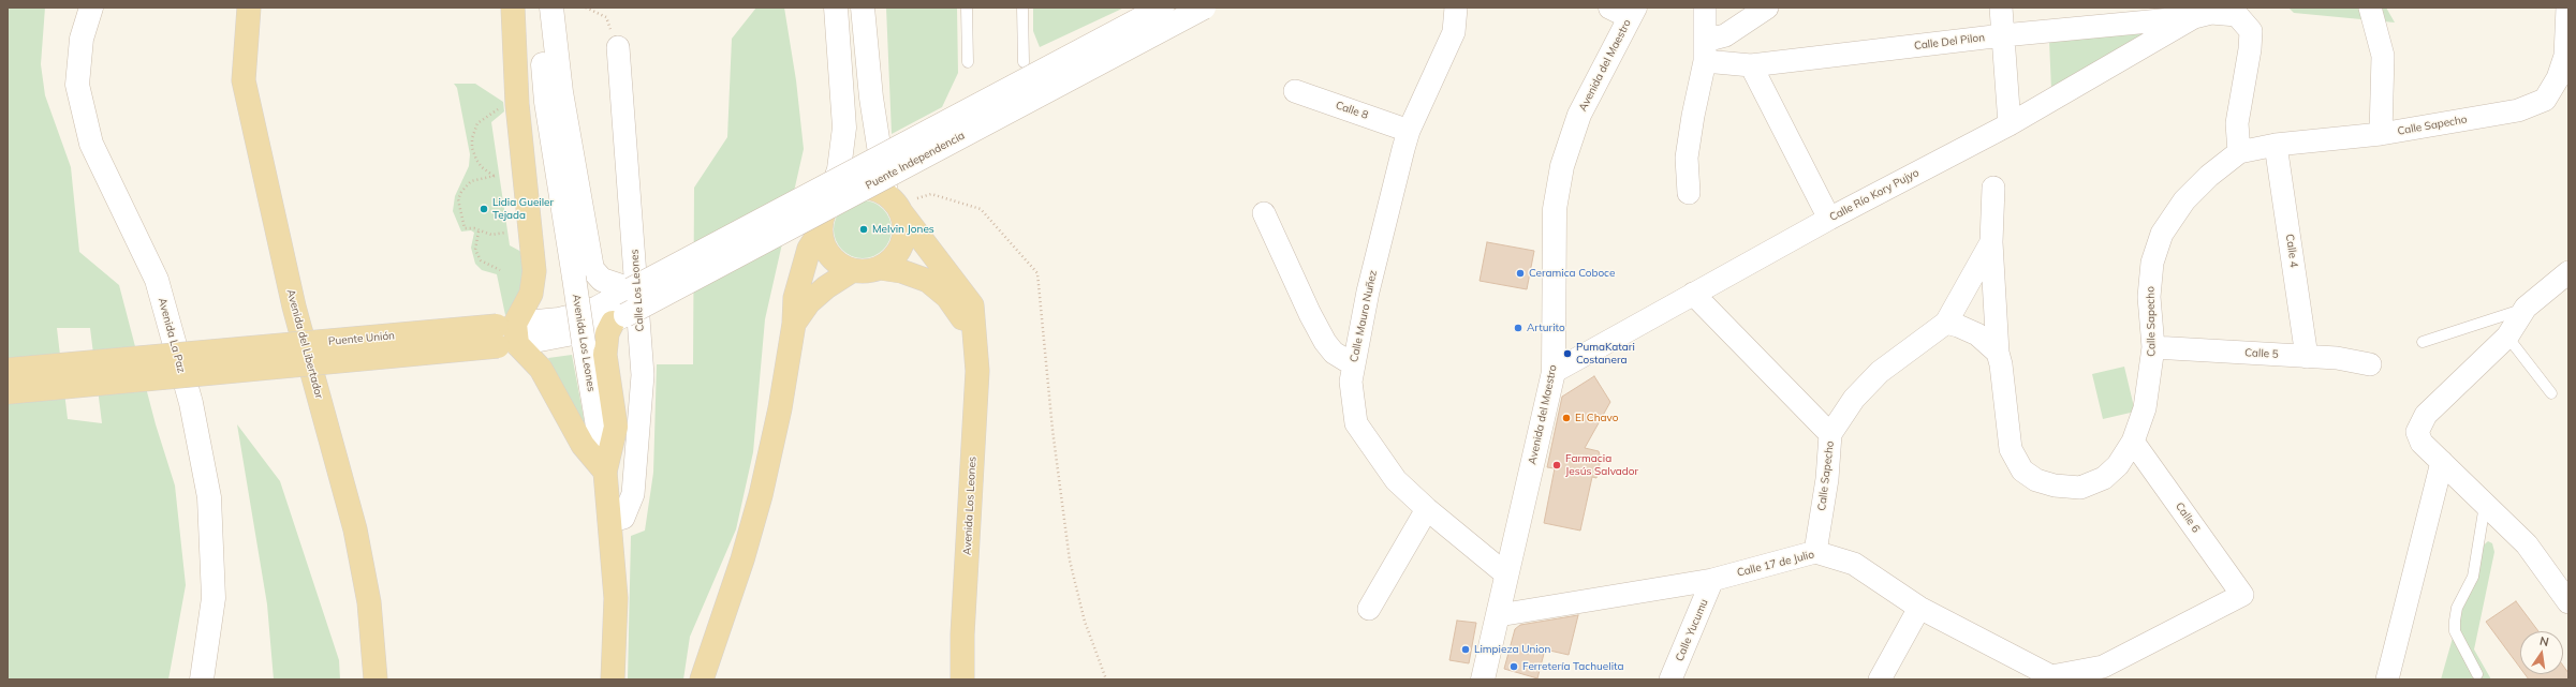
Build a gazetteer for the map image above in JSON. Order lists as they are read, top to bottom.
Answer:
{
  "streets": {
    "main road": [
      "Avenida del Maestro",
      "Puente Independencia",
      "Avenida La Paz",
      "Puente Unión",
      "Avenida Los Leones",
      "Avenida del Libertador"
    ],
    "street": [
      "Calle Del Pilon",
      "Calle 8",
      "Calle Sapecho",
      "Calle Río Kory Pujyo",
      "Calle 4",
      "Calle Los Leones",
      "Calle Mauro Nuñez",
      "Calle 5",
      "Calle 6",
      "Calle 17 de Julio",
      "Calle Yucumu"
    ]
  },
  "crossings": [
    ["Calle Del Pilon", "Calle Río Kory Pujyo"],
    ["Avenida del Maestro", "Calle Río Kory Pujyo"],
    ["Avenida del Maestro", "Calle Mauro Nuñez"],
    ["Avenida del Maestro", "Calle 17 de Julio"],
    ["Calle 8", "Calle Mauro Nuñez"],
    ["Calle Sapecho", "Calle 4"],
    ["Calle Sapecho", "Calle 5"],
    ["Calle Sapecho", "Calle 6"],
    ["Calle Sapecho", "Calle 17 de Julio"],
    ["Puente Independencia", "Puente Unión"],
    ["Calle 4", "Calle 5"],
    ["Calle Los Leones", "Avenida Los Leones"],
    ["Calle 17 de Julio", "Calle Yucumu"]
  ],
  "places": [
    "Lidia Gueiler Tejada",
    "Melvin Jones",
    "Ceramica Coboce",
    "Arturito",
    "PumaKatari Costanera",
    "El Chavo",
    "Farmacia Jesús Salvador",
    "Limpieza Union",
    "Ferretería Tachuelita"
  ],
  "north": "top"
}
